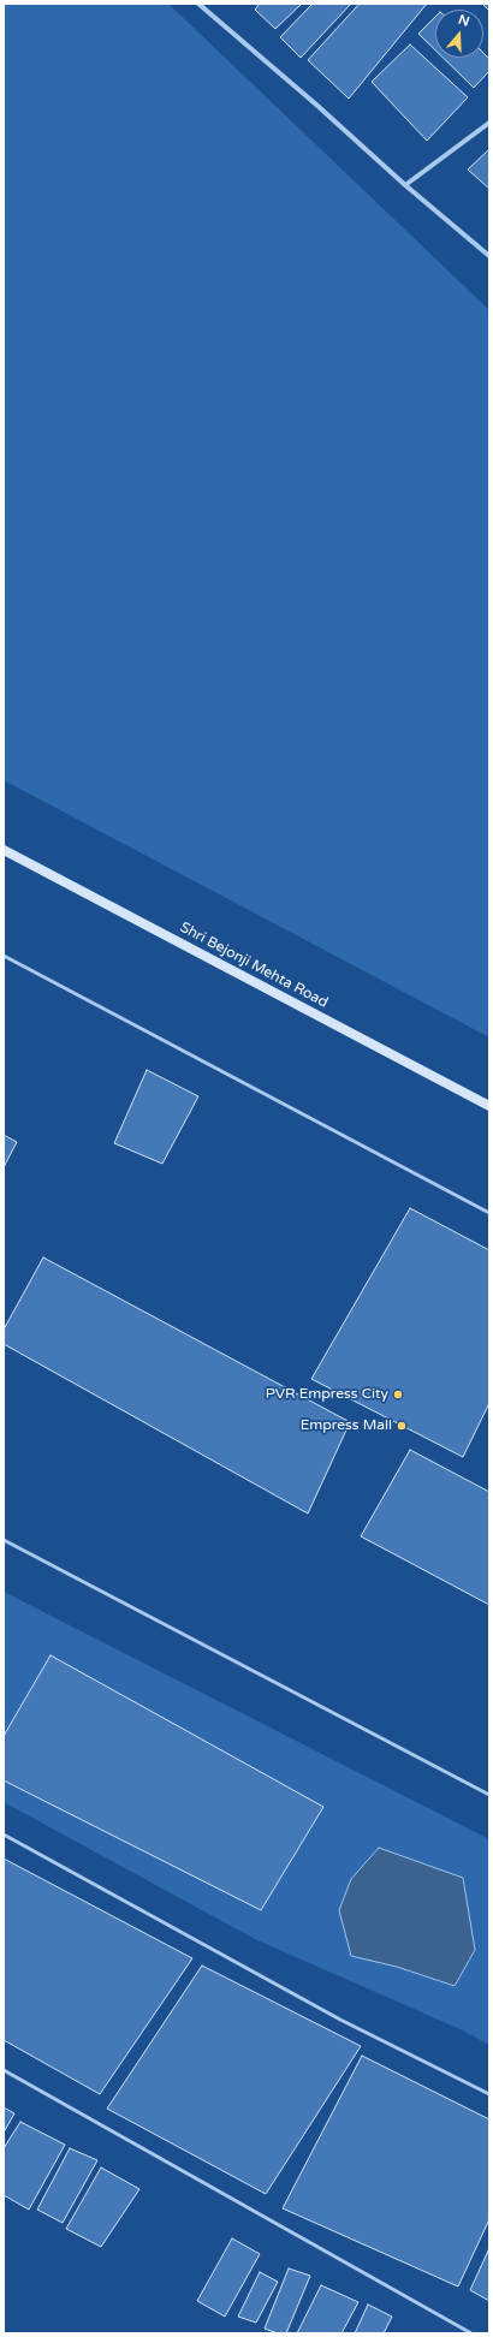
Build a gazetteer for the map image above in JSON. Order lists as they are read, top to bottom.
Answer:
{
  "streets": {
    "main road": ["Shri Bejonji Mehta Road"]
  },
  "places": ["PVR Empress City", "Empress Mall"],
  "north": "top"
}
